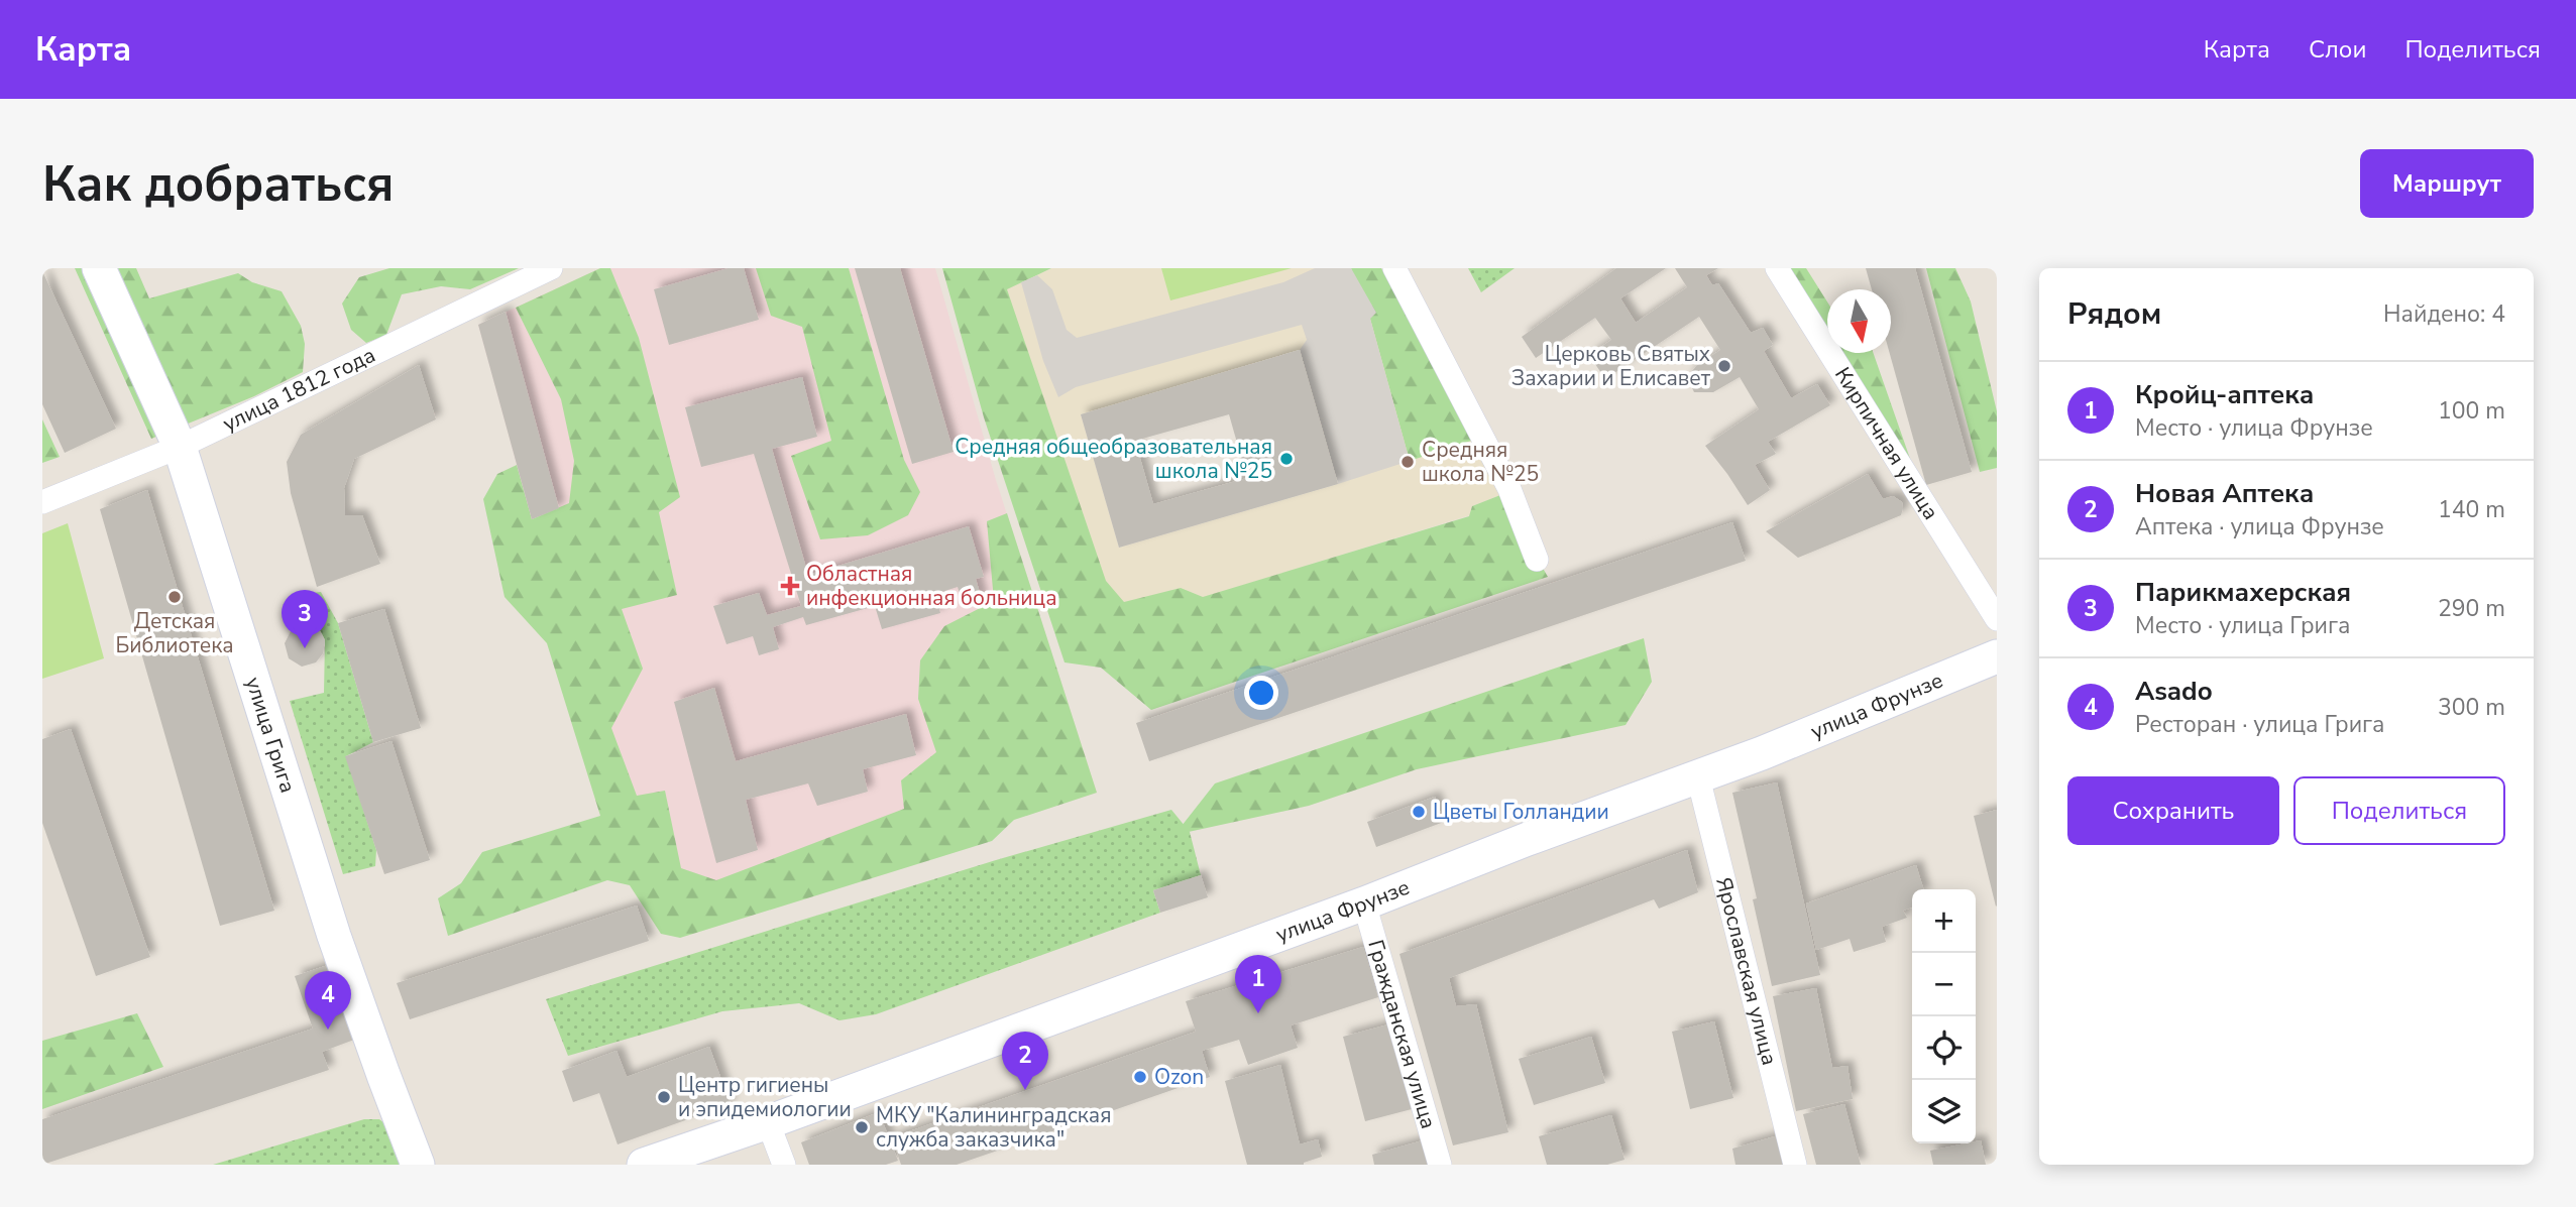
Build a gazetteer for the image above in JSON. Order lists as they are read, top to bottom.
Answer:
{
  "streets": {
    "main road": ["улица Фрунзе", "улица Грига"],
    "street": [
      "улица 1812 года",
      "Кирпичная улица",
      "Ярославская улица",
      "Гражданская улица"
    ]
  },
  "crossings": [
    ["улица 1812 года", "улица Грига"],
    ["улица Фрунзе", "Ярославская улица"],
    ["улица Фрунзе", "Гражданская улица"]
  ],
  "places": {
    "other": [
      "Церковь Святых Захарии и Елисавет",
      "Средняя общеобразовательная школа №25",
      "Средняя школа №25",
      "Детская Библиотека",
      "Цветы Голландии",
      "Ozon",
      "Центр гигиены и эпидемиологии",
      "МКУ \"Калининградская служба заказчика\""
    ],
    "health": ["Областная инфекционная больница"]
  },
  "north": "bottom",
  "page": {
    "header": "Карта",
    "nav": ["Карта", "Слои", "Поделиться"],
    "buttons": [
      "Маршрут",
      ["Сохранить", "Поделиться"]
    ],
    "title": "Как добраться",
    "heading": ["Рядом", "Найдено: 4"],
    "list": [
      {
        "mark": "1",
        "name": "Кройц-аптека",
        "note": "Место · улица Фрунзе",
        "value": "100 m"
      },
      {
        "mark": "2",
        "name": "Новая Аптека",
        "note": "Аптека · улица Фрунзе",
        "value": "140 m"
      },
      {
        "mark": "3",
        "name": "Парикмахерская",
        "note": "Место · улица Грига",
        "value": "290 m"
      },
      {
        "mark": "4",
        "name": "Asado",
        "note": "Ресторан · улица Грига",
        "value": "300 m"
      }
    ],
    "pins": [
      "3",
      "1",
      "4",
      "2"
    ],
    "map_buttons": ["+", "−"]
  }
}
